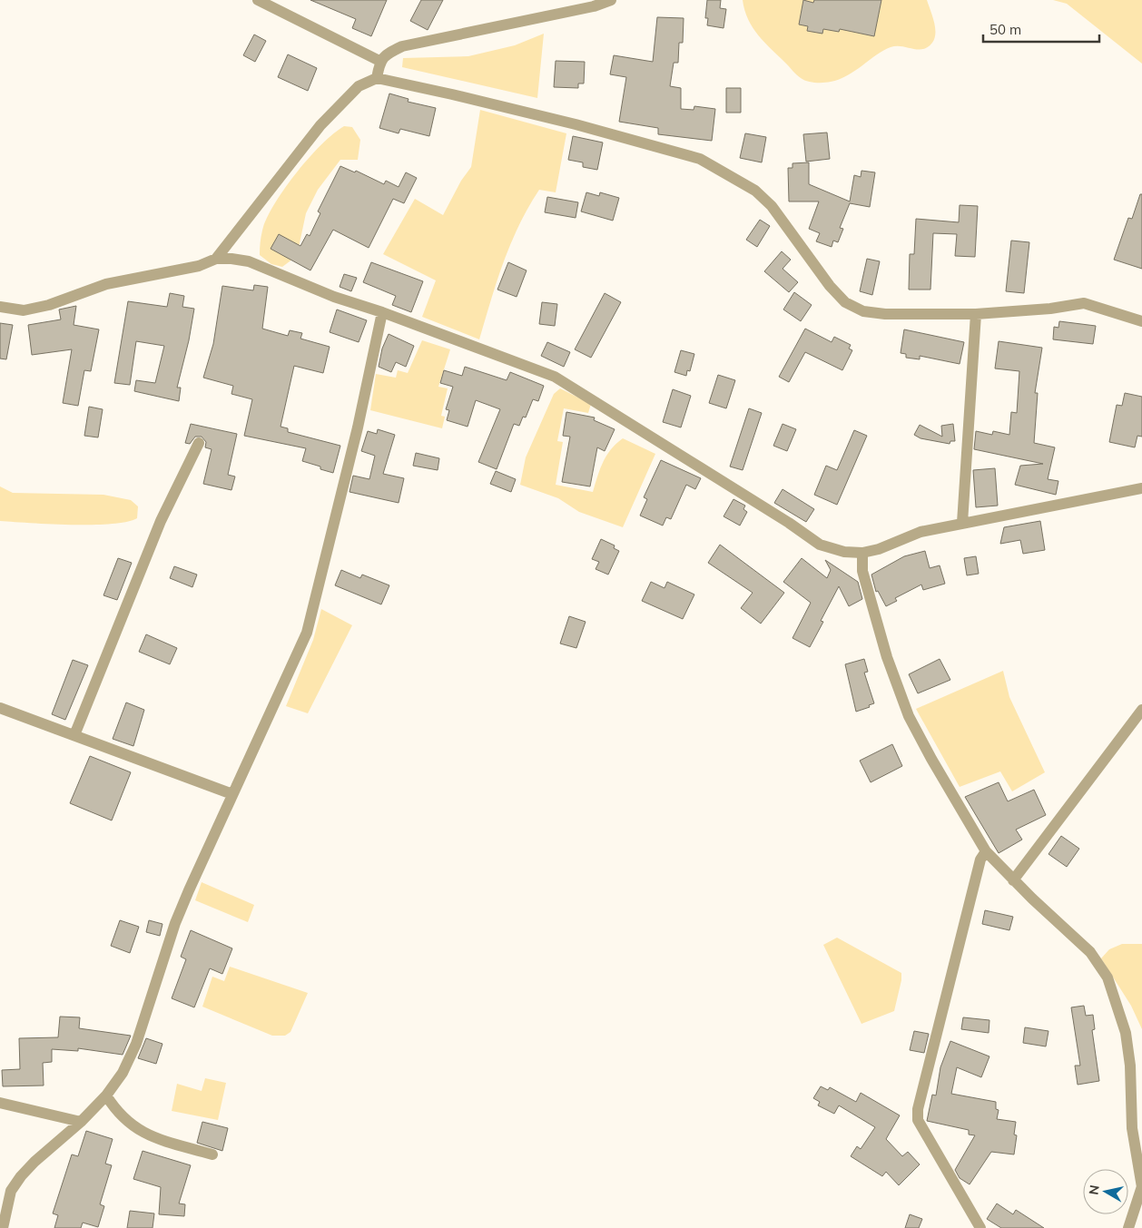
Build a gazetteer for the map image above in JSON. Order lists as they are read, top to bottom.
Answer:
{
  "scale_bar": "50 m",
  "north": "left"
}
